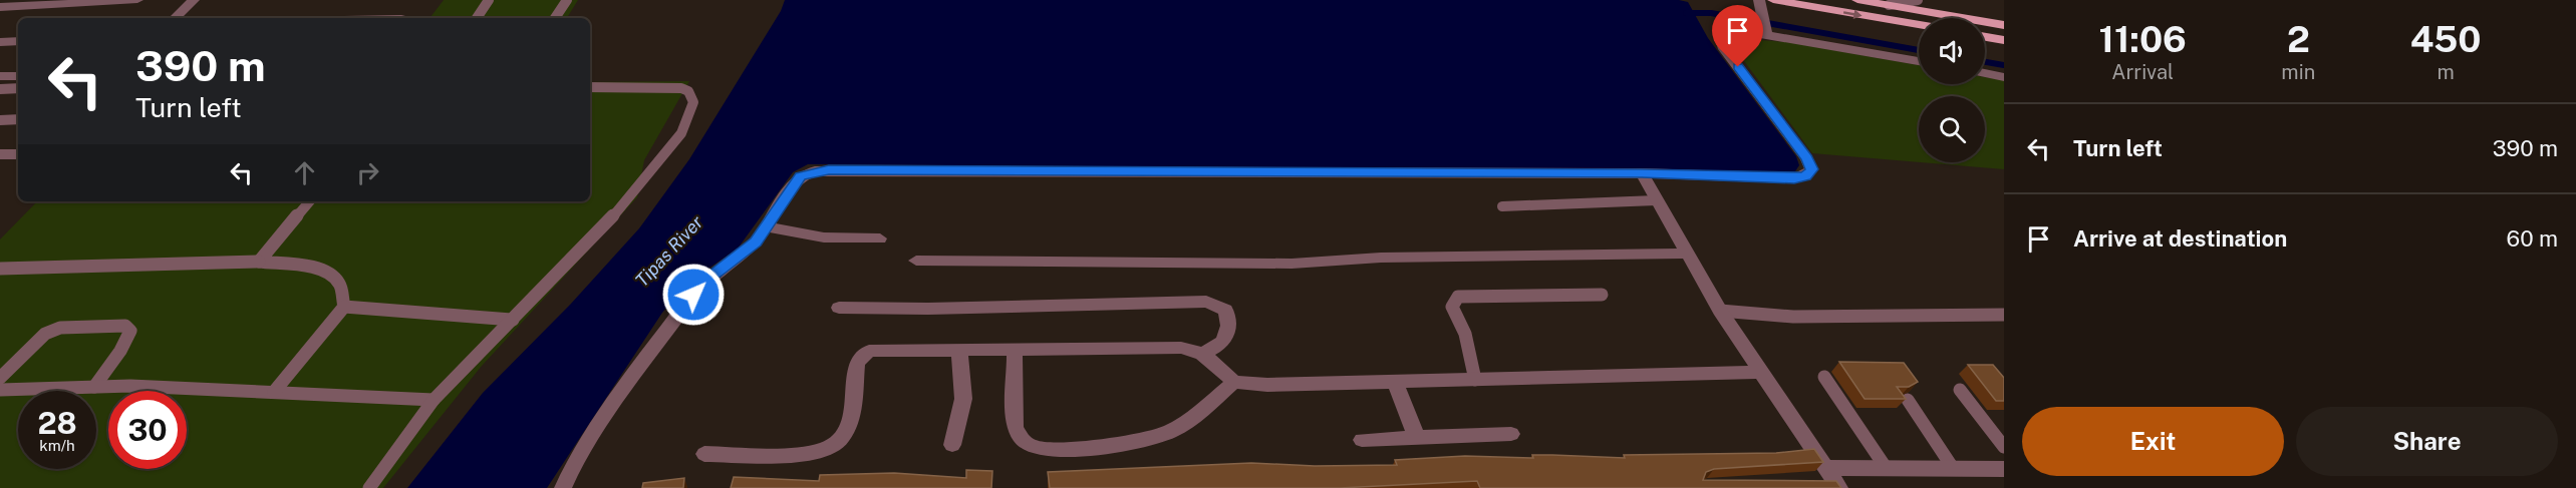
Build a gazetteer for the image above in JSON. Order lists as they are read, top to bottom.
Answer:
{
  "water": ["Tipas River"],
  "page": {
    "eta": [
      "11:06",
      "Arrival",
      "2",
      "min",
      "450",
      "m"
    ],
    "turn": ["390 m", "Turn left"],
    "list": [
      {
        "name": "Turn left",
        "value": "390 m"
      },
      {
        "name": "Arrive at destination",
        "value": "60 m"
      }
    ],
    "speed": "28 km/h",
    "limit": "30",
    "buttons": ["Exit", "Share"]
  }
}
